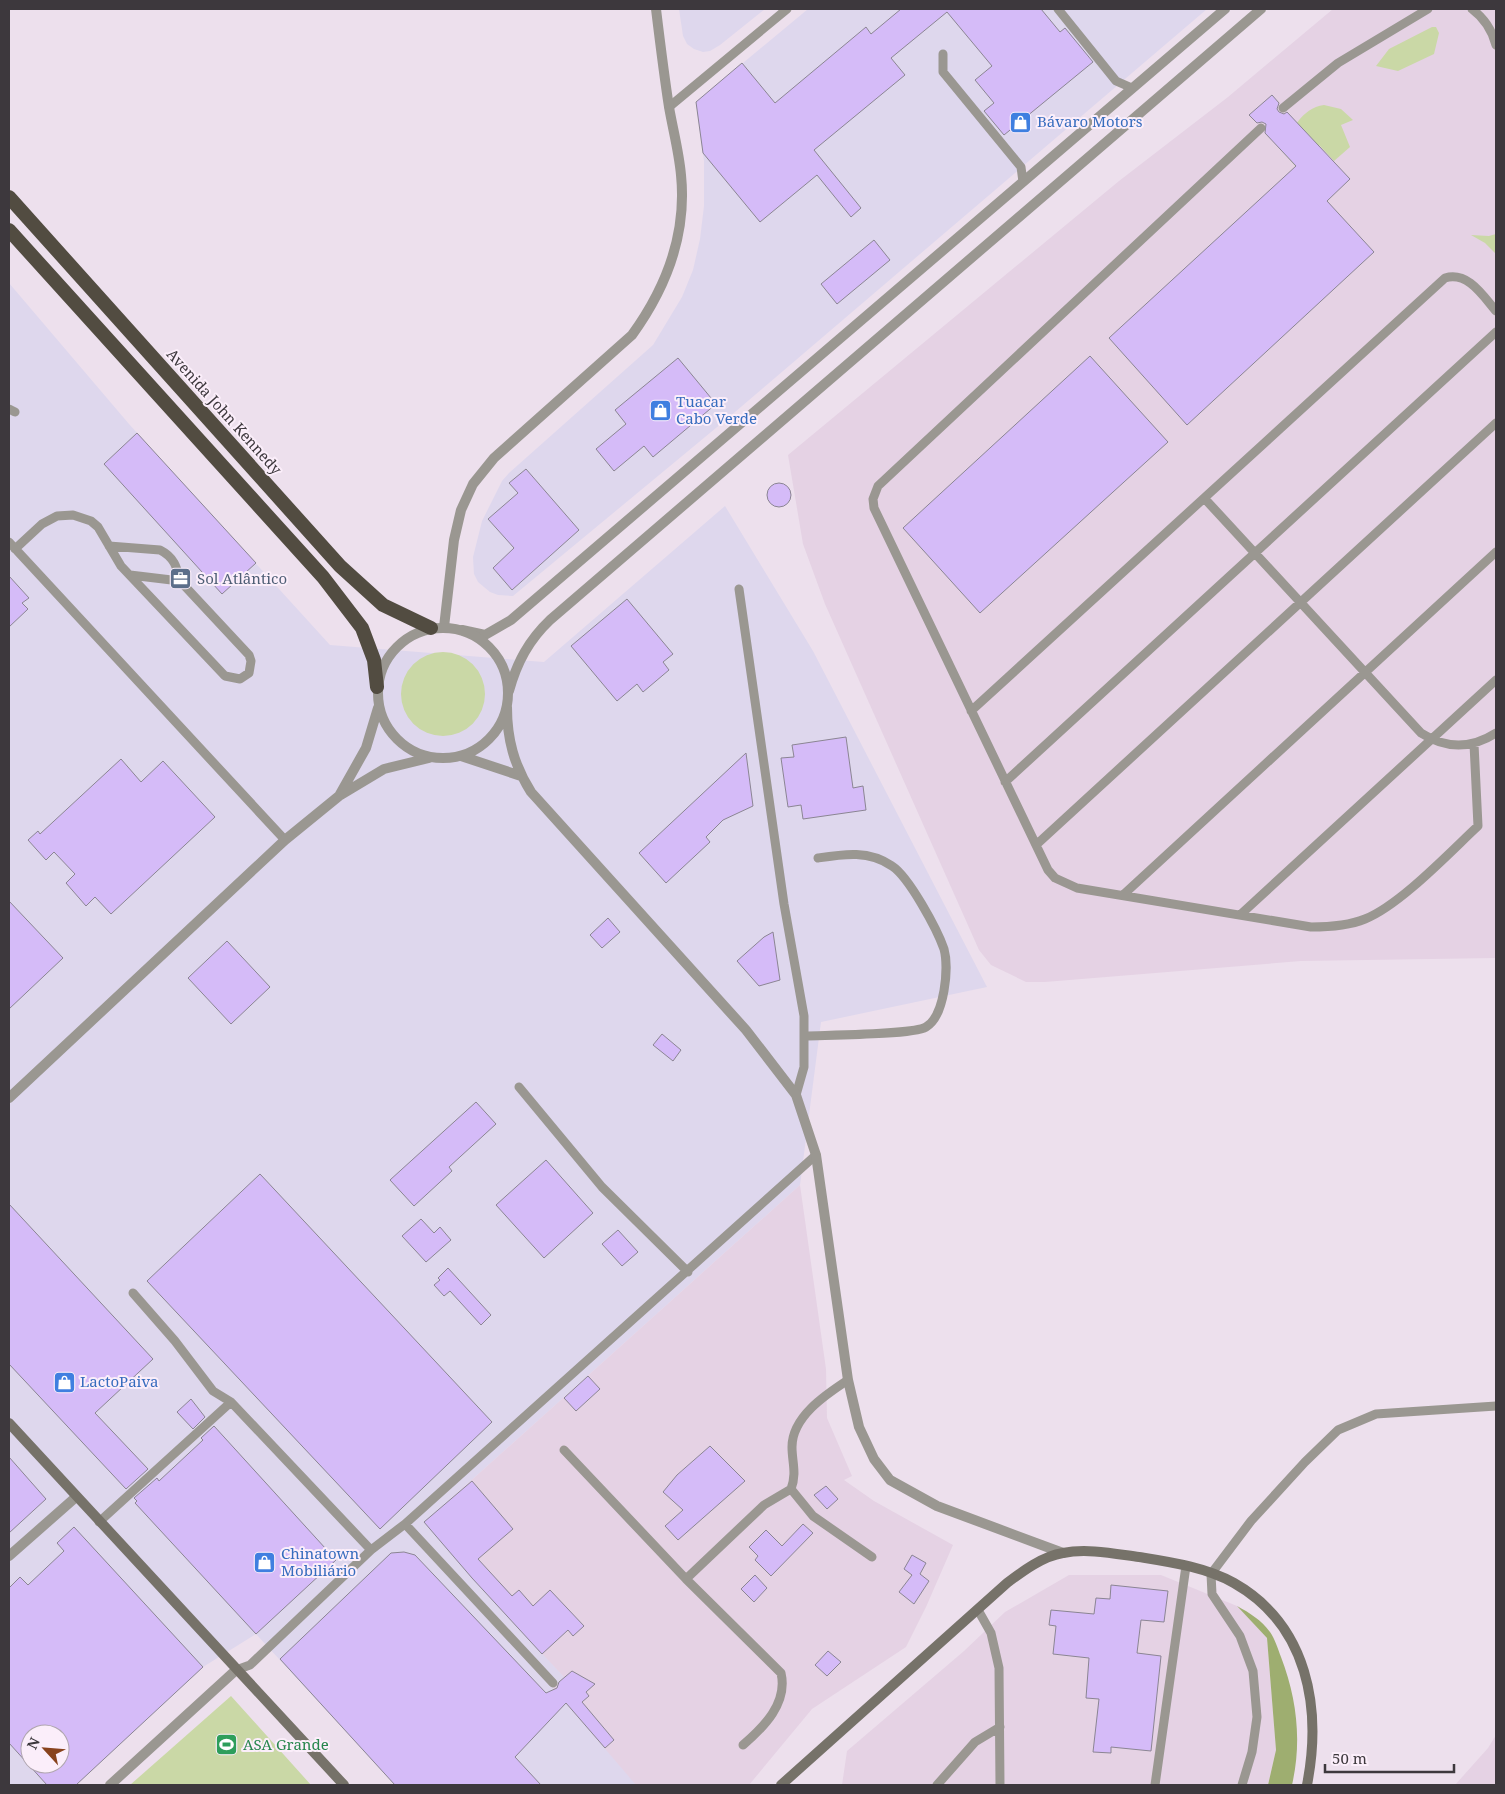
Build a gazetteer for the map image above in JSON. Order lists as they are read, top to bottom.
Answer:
{
  "streets": {
    "highway": ["Avenida John Kennedy"]
  },
  "places": {
    "shop": [
      "Bávaro Motors",
      "Tuacar Cabo Verde",
      "LactoPaiva",
      "Chinatown Mobiliário"
    ],
    "office": ["Sol Atlântico"],
    "sports": ["ASA Grande"]
  },
  "scale_bar": "50 m",
  "north": "top left"
}
